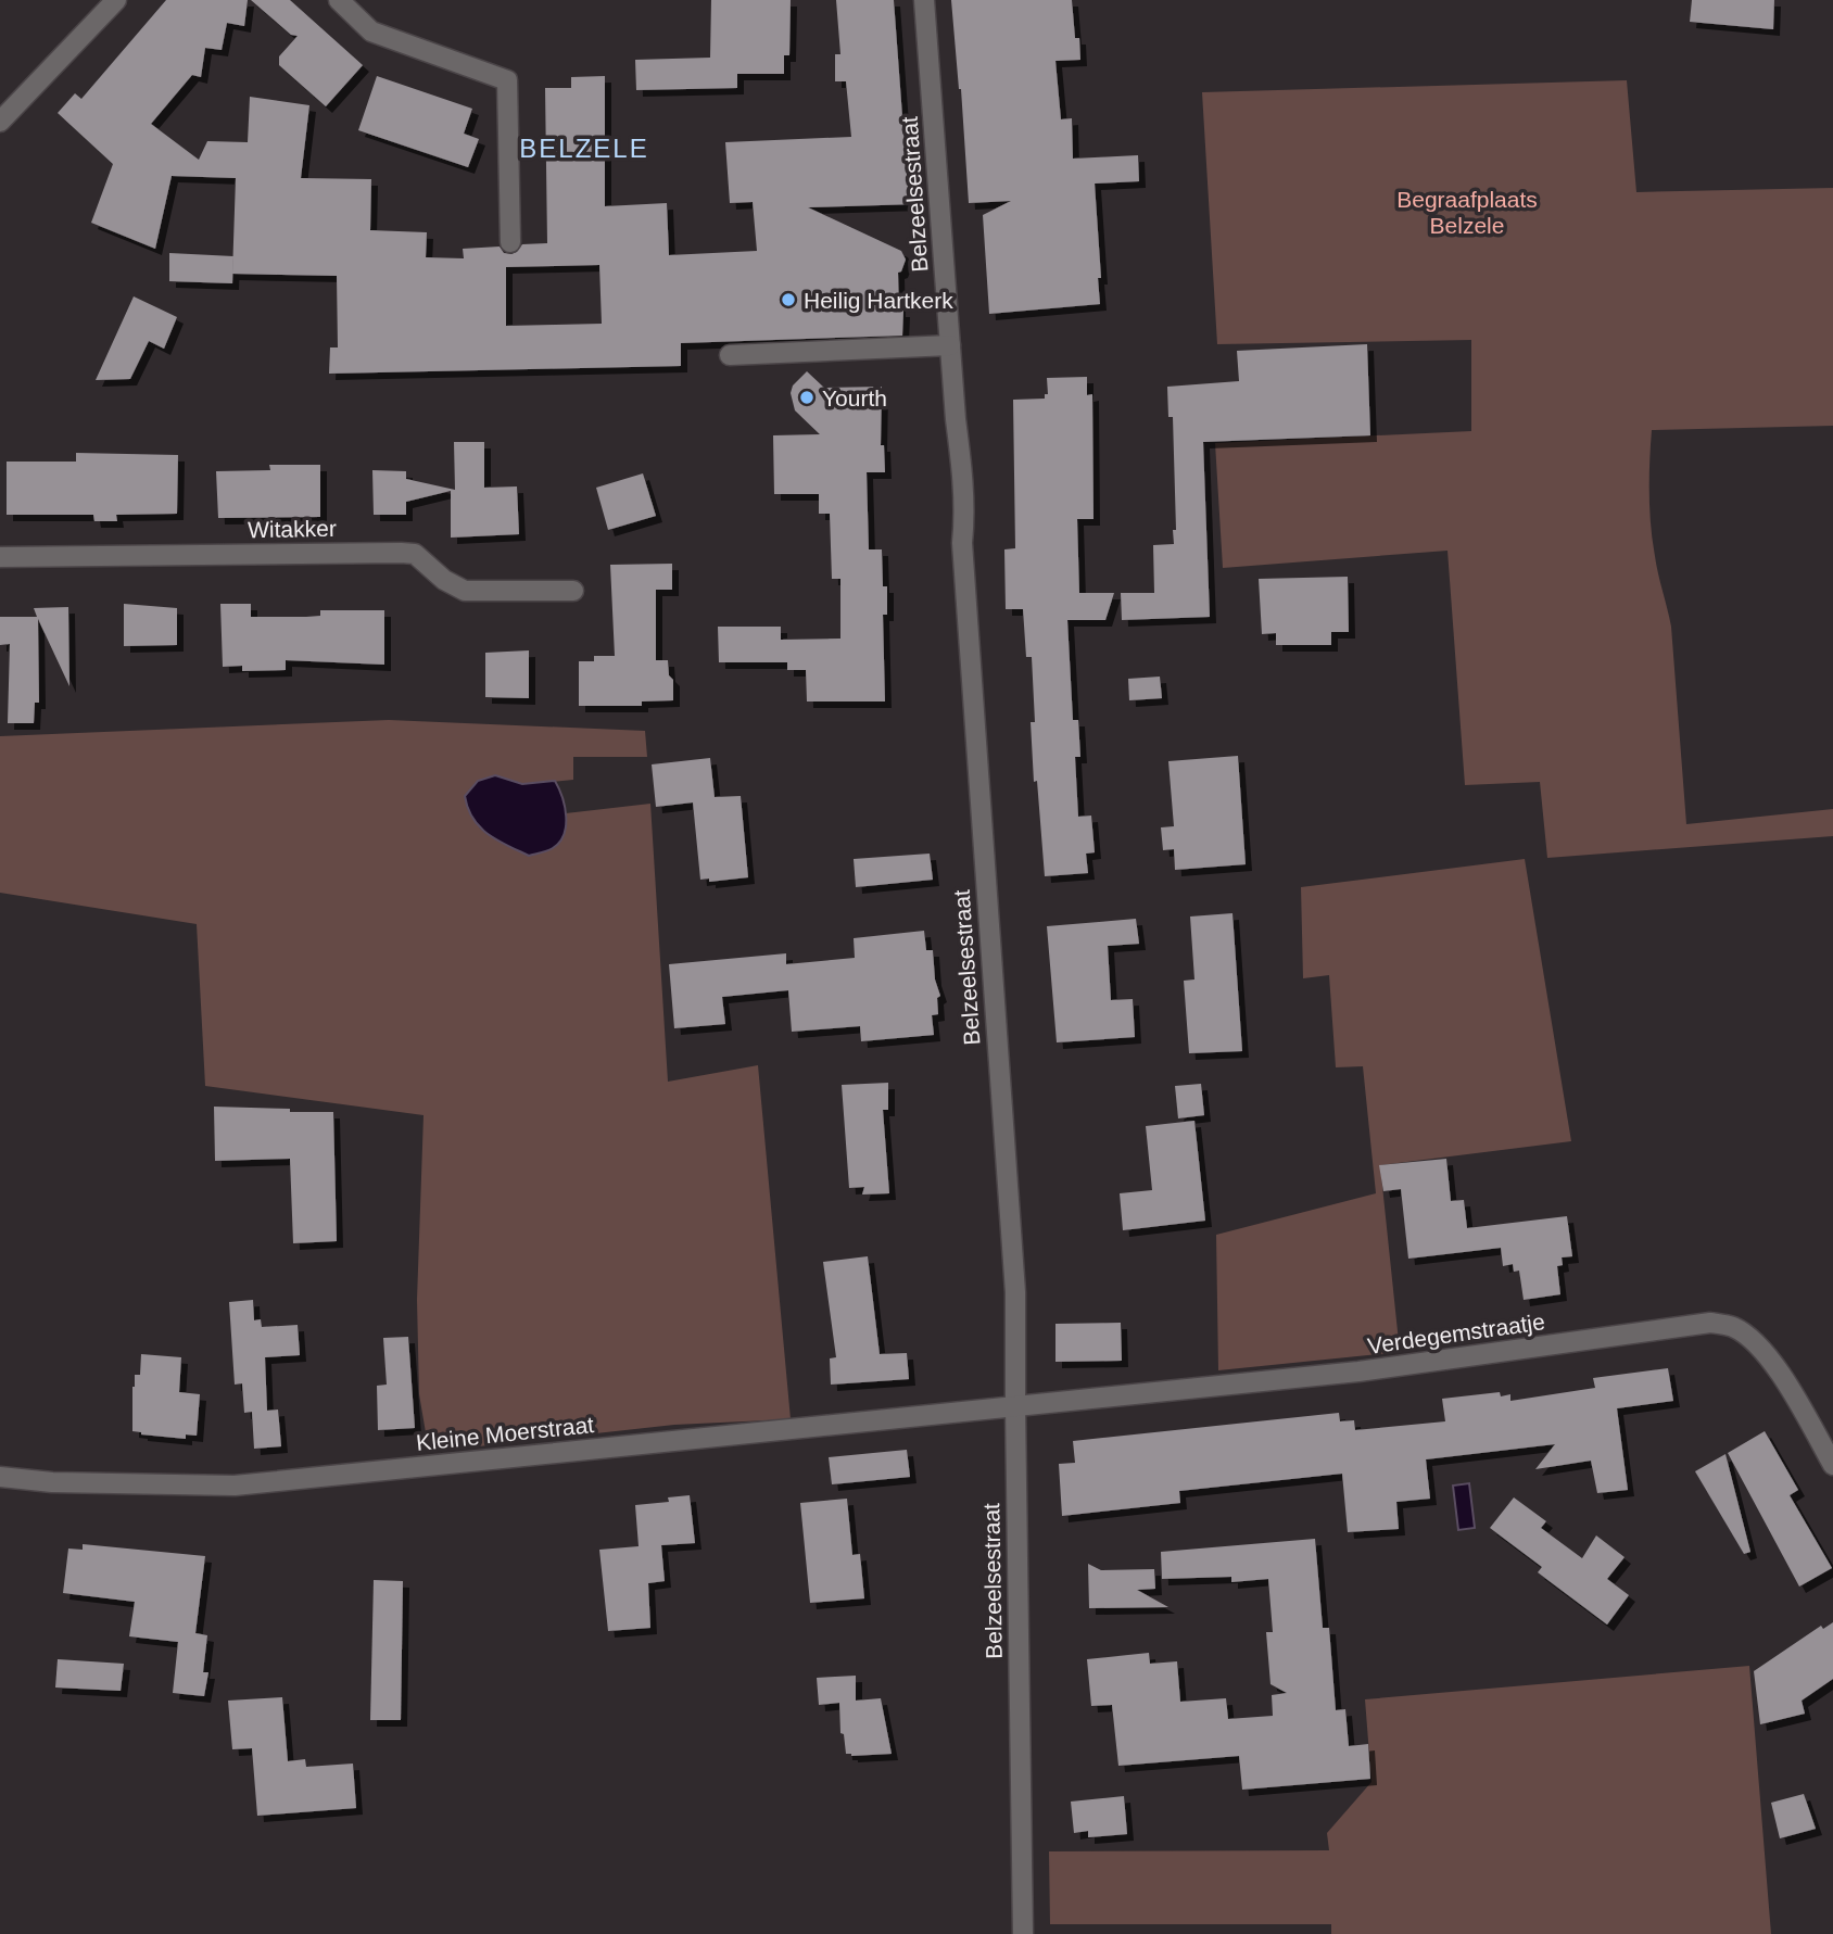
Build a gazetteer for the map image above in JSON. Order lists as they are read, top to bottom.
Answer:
{
  "streets": {
    "street": [
      "Belzeelsestraat",
      "Witakker",
      "Verdegemstraatje",
      "Kleine Moerstraat"
    ]
  },
  "crossings": [
    ["Belzeelsestraat", "Verdegemstraatje"],
    ["Belzeelsestraat", "Kleine Moerstraat"],
    ["Verdegemstraatje", "Kleine Moerstraat"]
  ],
  "districts": ["BELZELE"],
  "parks": ["Begraafplaats Belzele"],
  "places": ["Heilig Hartkerk", "Yourth"]
}
